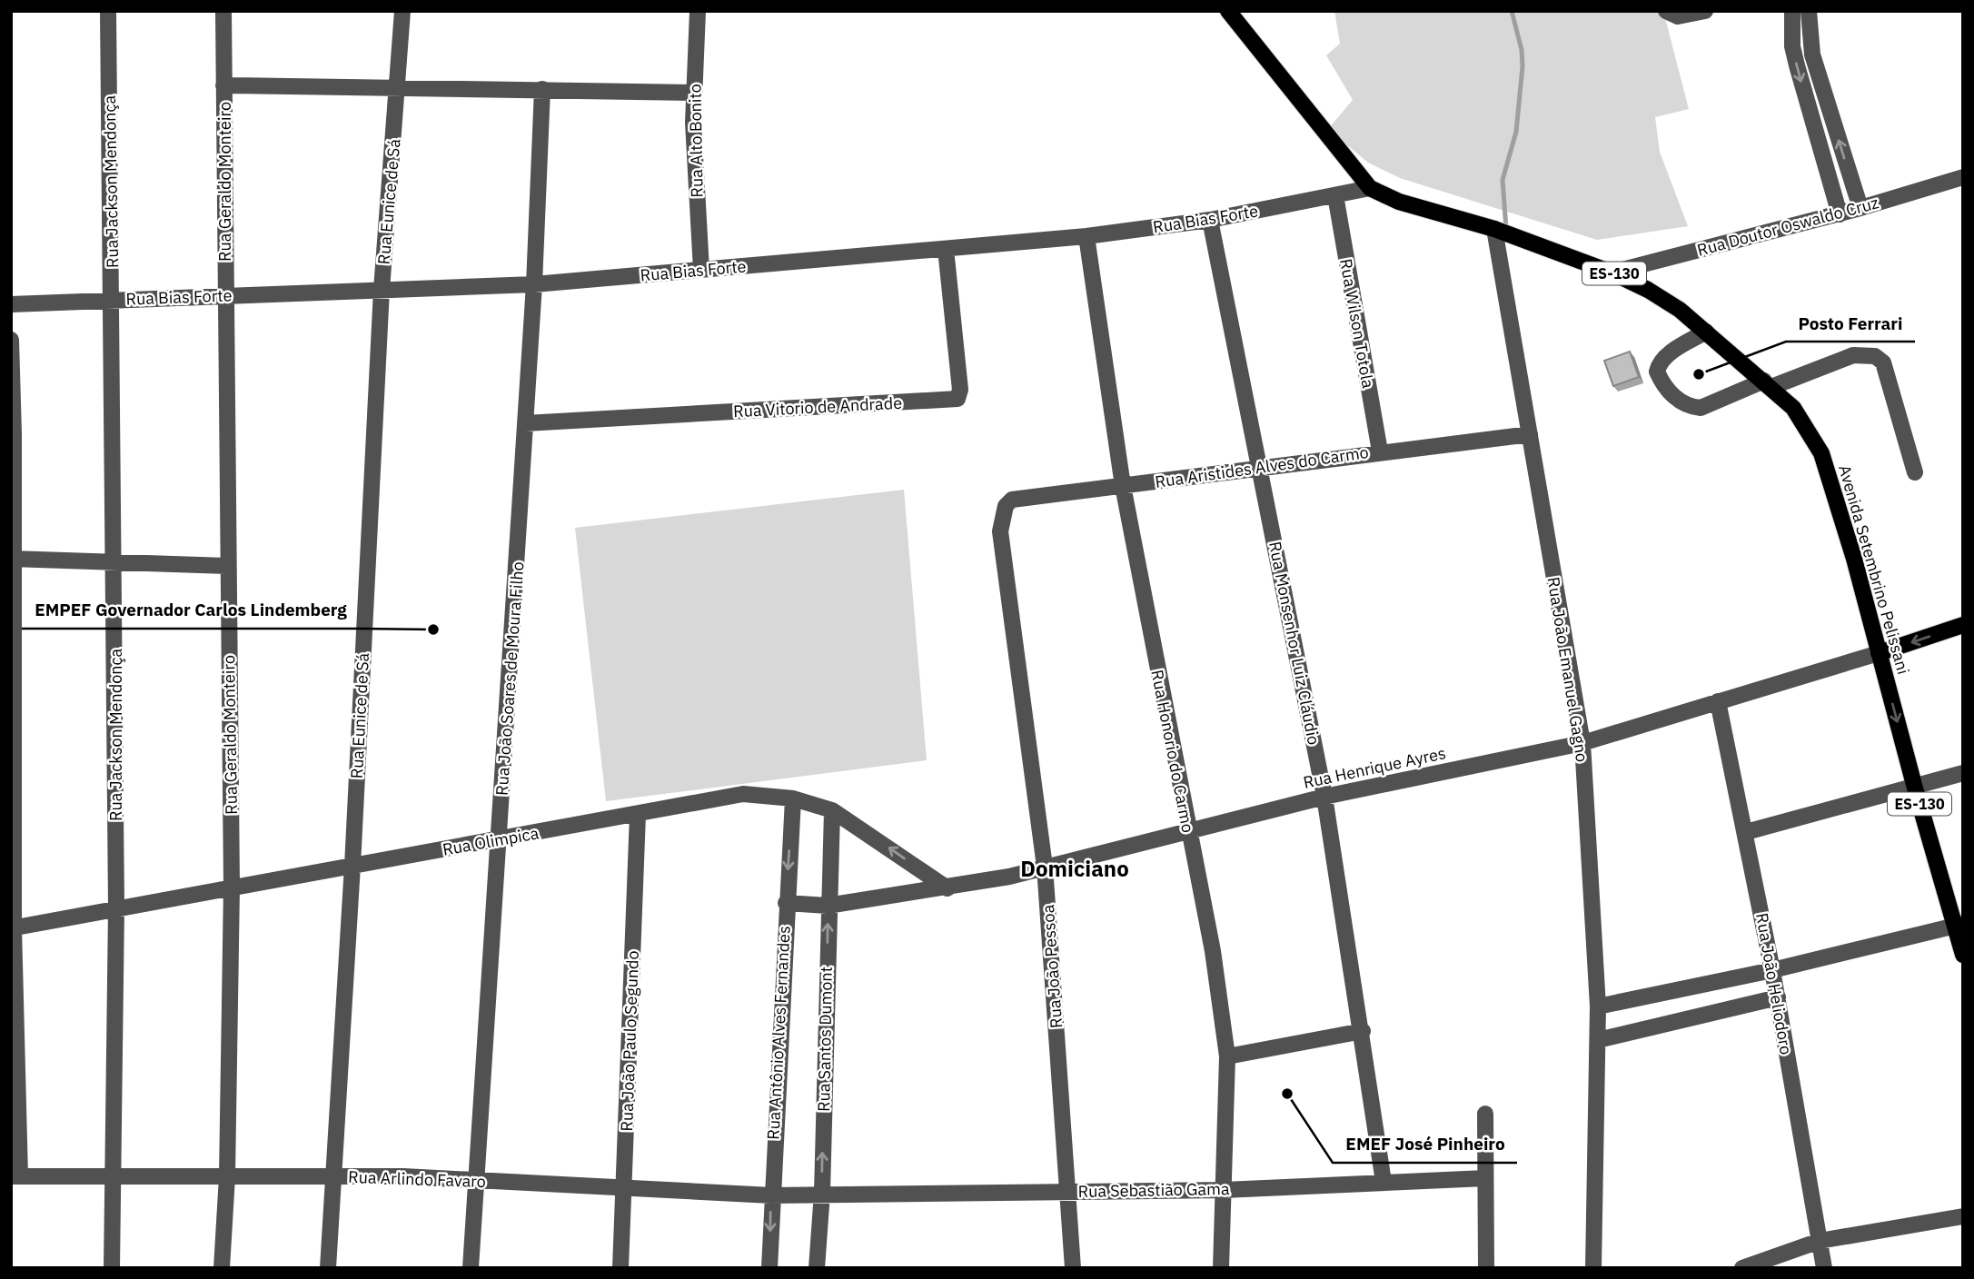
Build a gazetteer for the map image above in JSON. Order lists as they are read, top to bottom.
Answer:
{
  "streets": {
    "main road": ["ES-130", "Avenida Setembrino Pelissani", "Rua Henrique Ayres"],
    "street": [
      "Rua Alto Bonito",
      "Rua Jackson Mendonça",
      "Rua Geraldo Monteiro",
      "Rua Eunice de Sá",
      "Rua Bias Forte",
      "Rua Doutor Oswaldo Cruz",
      "Rua Wilson Totola",
      "Rua Vitorio de Andrade",
      "Rua Aristides Alves do Carmo",
      "Rua Monsenhor Luiz Cláudio",
      "Rua João Emanuel Gagno",
      "Rua João Soares de Moura Filho",
      "Rua Honorio do Carmo",
      "Rua Olimpica",
      "Rua João Pessoa",
      "Rua João Heliodoro",
      "Rua Antônio Alves Fernandes",
      "Rua Santos Dumont",
      "Rua João Paulo Segundo",
      "Rua Arlindo Favaro",
      "Rua Sebastião Gama"
    ]
  },
  "crossings": [
    ["Rua Alto Bonito", "Rua Bias Forte"],
    ["Rua Jackson Mendonça", "Rua Bias Forte"],
    ["Rua Jackson Mendonça", "Rua Olimpica"],
    ["Rua Jackson Mendonça", "Rua Arlindo Favaro"],
    ["Rua Geraldo Monteiro", "Rua Bias Forte"],
    ["Rua Geraldo Monteiro", "Rua Olimpica"],
    ["Rua Geraldo Monteiro", "Rua Arlindo Favaro"],
    ["Rua Eunice de Sá", "Rua Bias Forte"],
    ["Rua Eunice de Sá", "Rua Olimpica"],
    ["Rua Eunice de Sá", "Rua Arlindo Favaro"],
    ["Rua Bias Forte", "Rua Wilson Totola"],
    ["Rua Bias Forte", "Rua Vitorio de Andrade"],
    ["Rua Bias Forte", "Avenida Setembrino Pelissani"],
    ["Rua Bias Forte", "Rua Monsenhor Luiz Cláudio"],
    ["Rua Bias Forte", "Rua João Soares de Moura Filho"],
    ["Rua Bias Forte", "Rua Honorio do Carmo"],
    ["Rua Doutor Oswaldo Cruz", "Avenida Setembrino Pelissani"],
    ["Rua Wilson Totola", "Rua Aristides Alves do Carmo"],
    ["Rua Vitorio de Andrade", "Rua João Soares de Moura Filho"],
    ["Rua Aristides Alves do Carmo", "Rua Monsenhor Luiz Cláudio"],
    ["Rua Aristides Alves do Carmo", "Rua João Emanuel Gagno"],
    ["Rua Aristides Alves do Carmo", "Rua Honorio do Carmo"],
    ["Rua Aristides Alves do Carmo", "Rua João Pessoa"],
    ["Avenida Setembrino Pelissani", "Rua João Emanuel Gagno"],
    ["Avenida Setembrino Pelissani", "Rua Henrique Ayres"],
    ["Rua Monsenhor Luiz Cláudio", "Rua Henrique Ayres"],
    ["Rua Monsenhor Luiz Cláudio", "Rua Sebastião Gama"],
    ["Rua João Emanuel Gagno", "Rua Henrique Ayres"],
    ["Rua João Soares de Moura Filho", "Rua Olimpica"],
    ["Rua João Soares de Moura Filho", "Rua Arlindo Favaro"],
    ["Rua Honorio do Carmo", "Rua Henrique Ayres"],
    ["Rua Honorio do Carmo", "Rua Sebastião Gama"],
    ["Rua Henrique Ayres", "Rua Olimpica"],
    ["Rua Henrique Ayres", "Rua João Pessoa"],
    ["Rua Henrique Ayres", "Rua João Heliodoro"],
    ["Rua Henrique Ayres", "Rua Antônio Alves Fernandes"],
    ["Rua Henrique Ayres", "Rua Santos Dumont"],
    ["Rua Olimpica", "Rua Antônio Alves Fernandes"],
    ["Rua Olimpica", "Rua Santos Dumont"],
    ["Rua Olimpica", "Rua João Paulo Segundo"],
    ["Rua João Pessoa", "Rua Sebastião Gama"],
    ["Rua Antônio Alves Fernandes", "Rua Arlindo Favaro"],
    ["Rua Santos Dumont", "Rua Arlindo Favaro"],
    ["Rua Santos Dumont", "Rua Sebastião Gama"],
    ["Rua João Paulo Segundo", "Rua Arlindo Favaro"],
    ["Rua Arlindo Favaro", "Rua Sebastião Gama"]
  ],
  "one_way": ["Rua Antônio Alves Fernandes", "Rua Santos Dumont"],
  "districts": ["Domiciano"],
  "places": ["Posto Ferrari", "EMPEF Governador Carlos Lindemberg", "EMEF José Pinheiro"]
}
